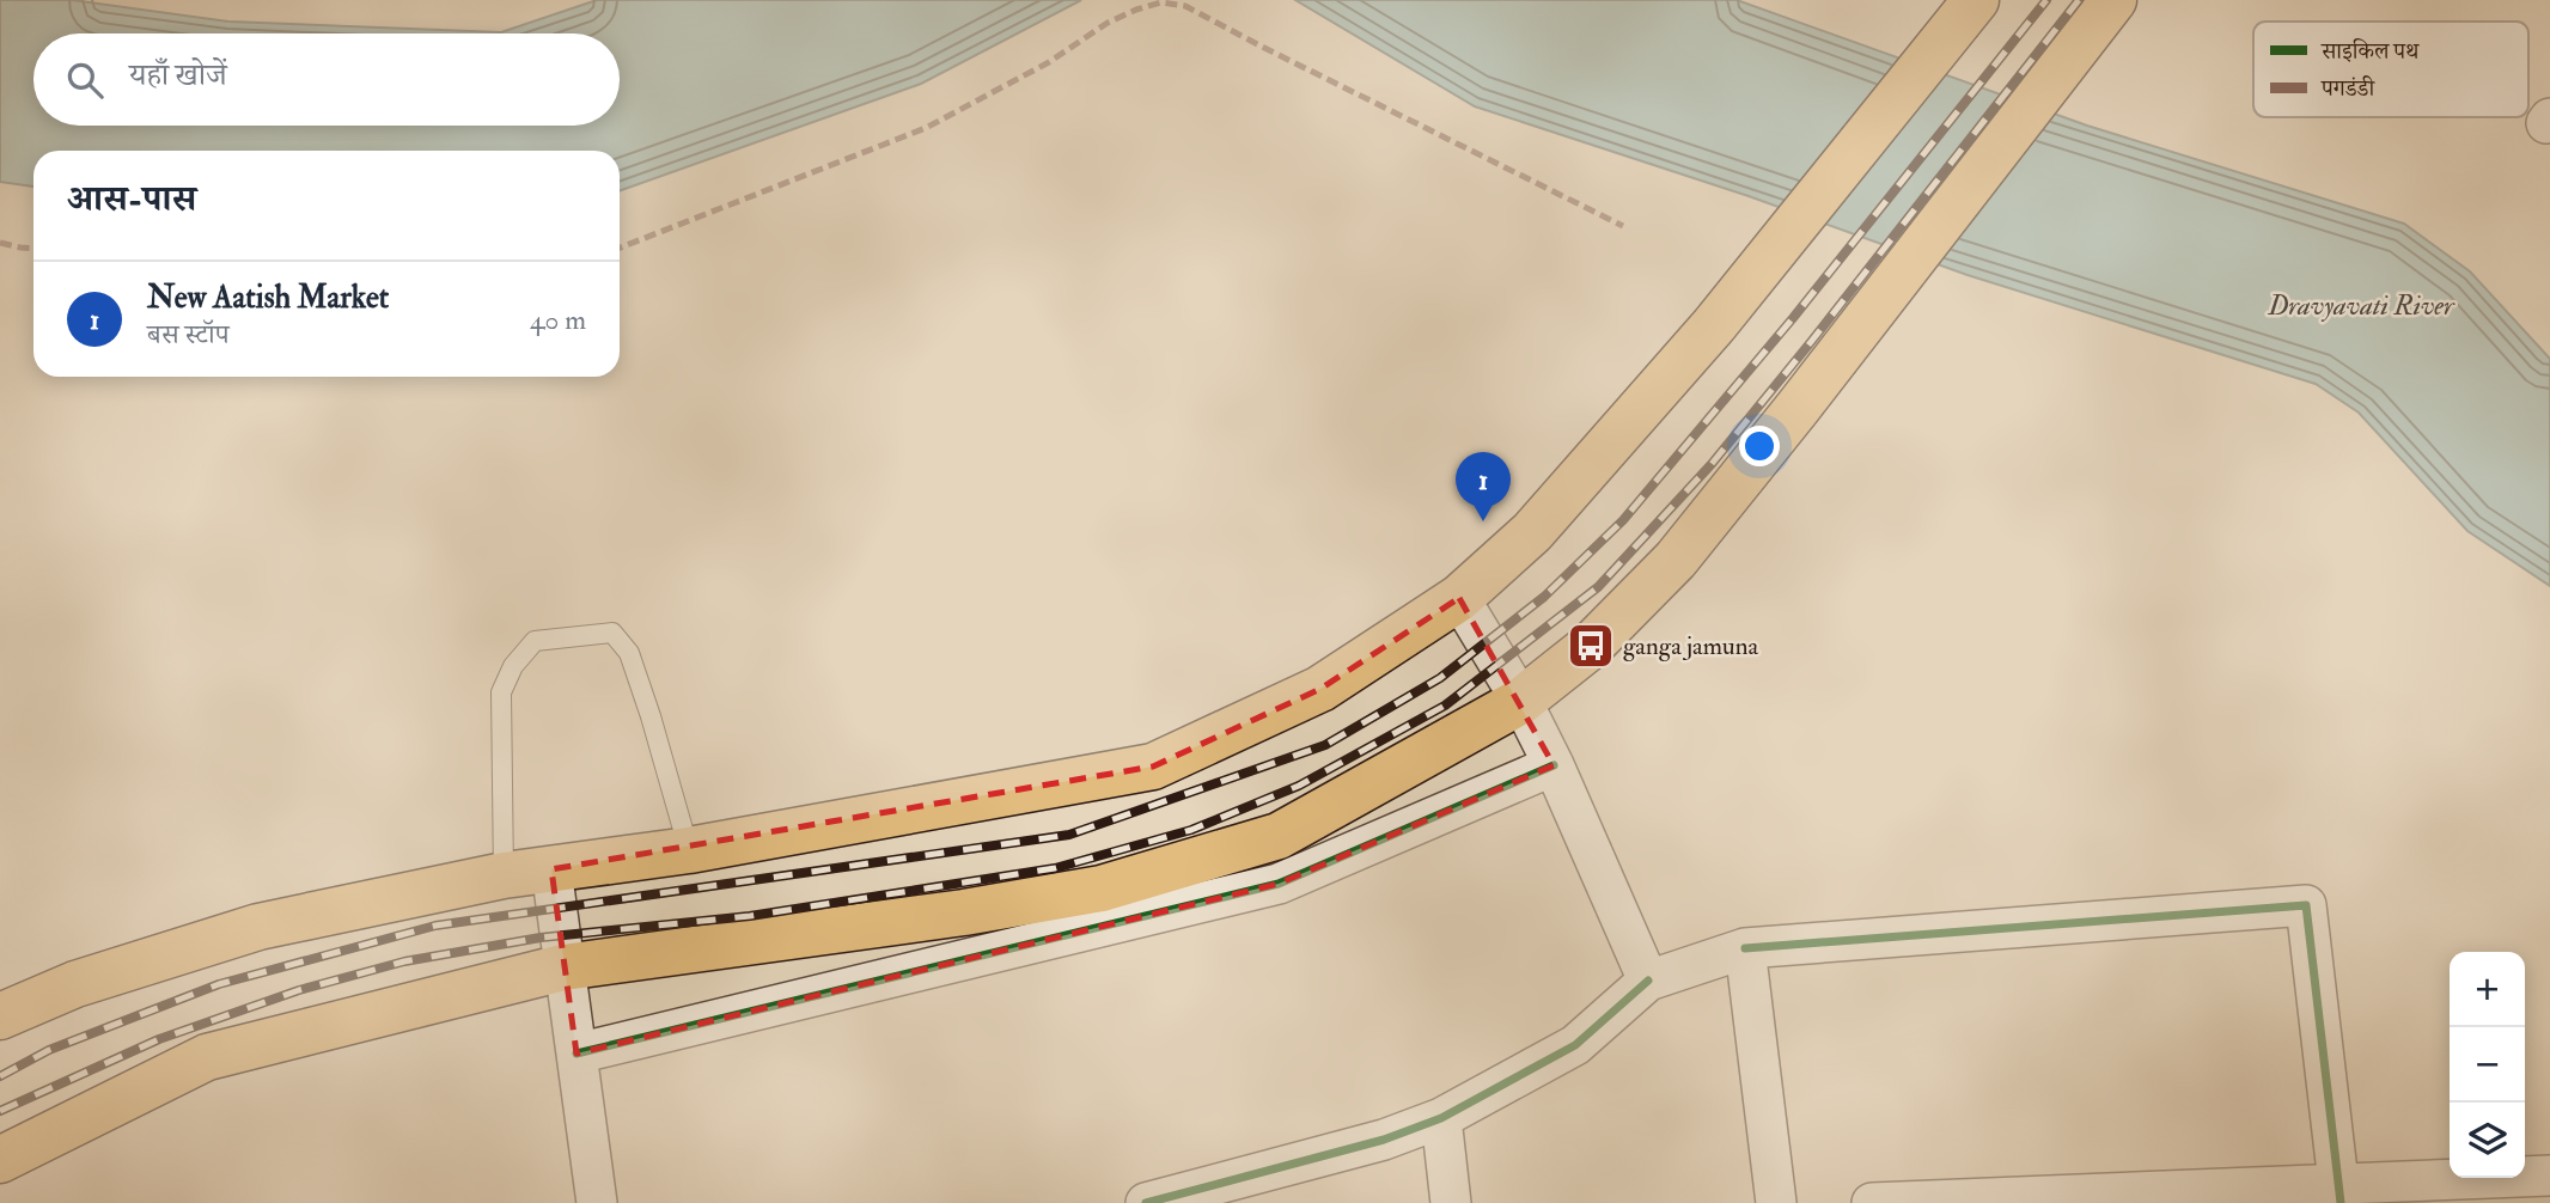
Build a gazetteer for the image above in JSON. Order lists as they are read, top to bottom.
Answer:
{
  "water": ["Dravyavati River"],
  "places": {
    "bus stop": ["ganga jamuna"]
  },
  "legend": ["साइकिल पथ", "पगडंडी"],
  "page": {
    "search": "यहाँ खोजें",
    "heading": "आस-पास",
    "list": [
      {
        "mark": "1",
        "name": "New Aatish Market",
        "note": "बस स्टॉप",
        "value": "40 m"
      }
    ],
    "pins": "1",
    "map_buttons": ["+", "−"]
  }
}
